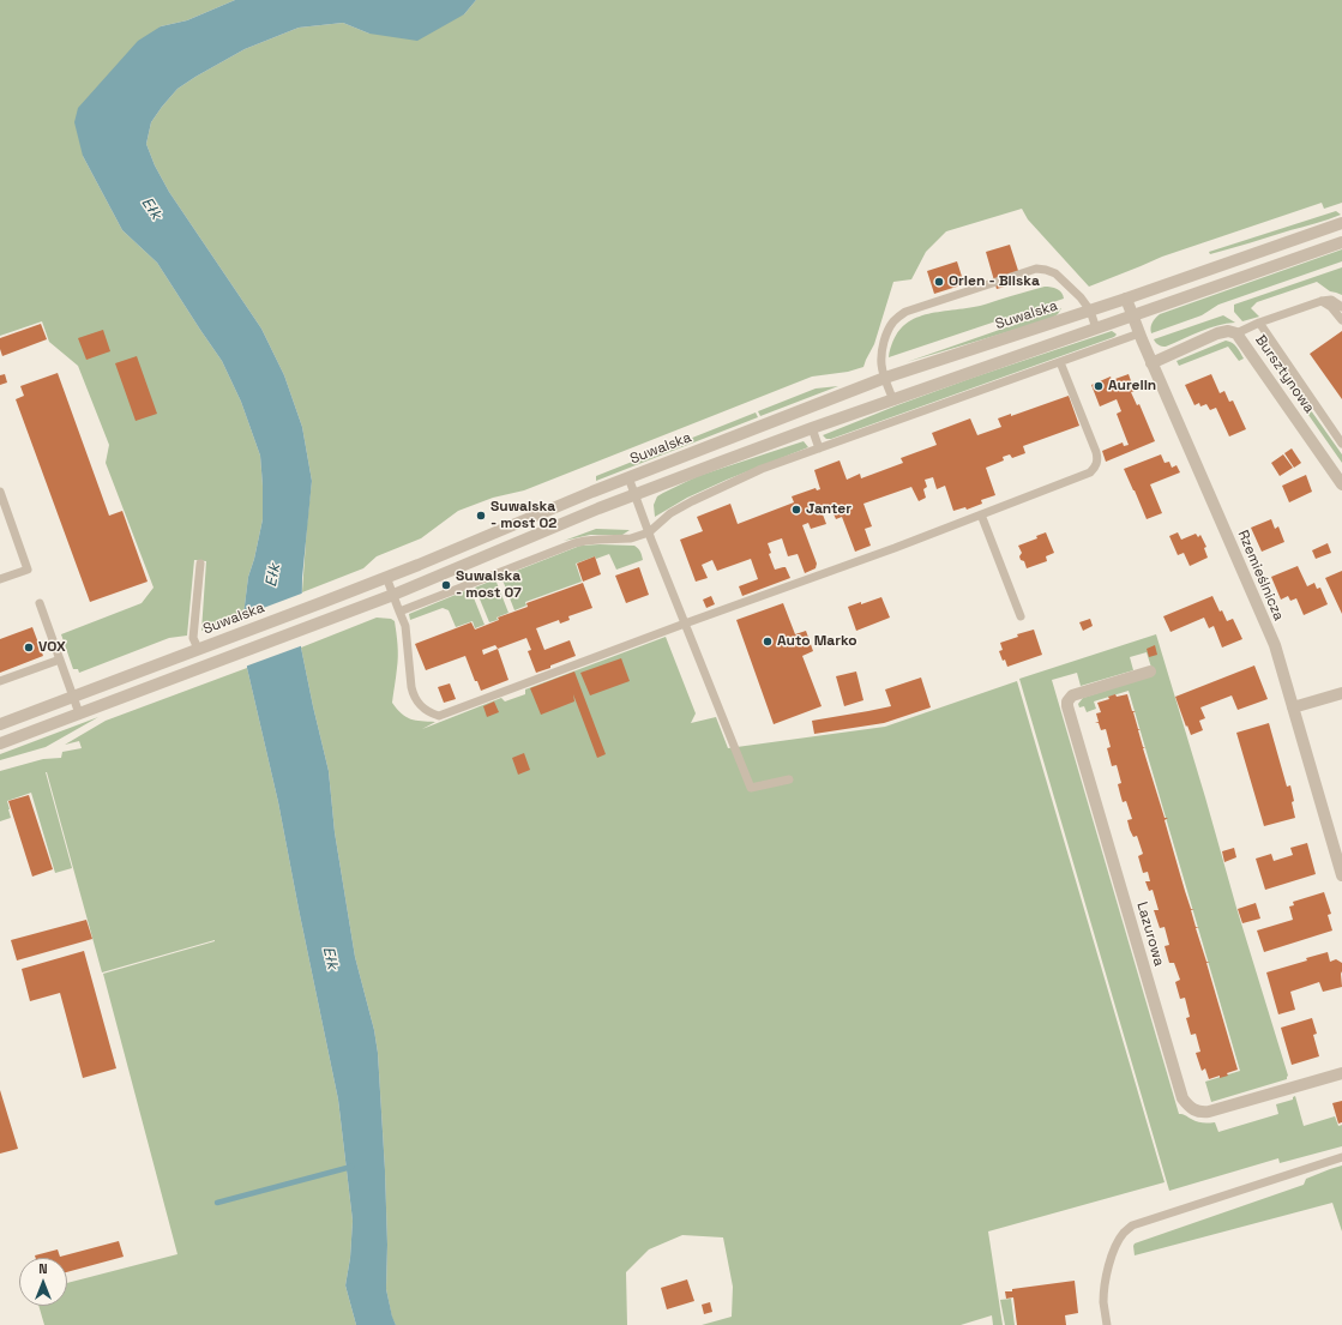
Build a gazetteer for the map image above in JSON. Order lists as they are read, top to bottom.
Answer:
{
  "streets": {
    "street": [
      "Suwalska",
      "Bursztynowa",
      "Rzemieślnicza",
      "Lazurowa"
    ]
  },
  "crossings": [
    ["Suwalska", "Rzemieślnicza"],
    ["Bursztynowa", "Rzemieślnicza"]
  ],
  "water": ["Ełk"],
  "places": [
    "Orlen - Bliska",
    "Aurelin",
    "Janter",
    "Suwalska - most 02",
    "Suwalska - most 07",
    "Auto Marko",
    "VOX"
  ],
  "north": "top"
}
